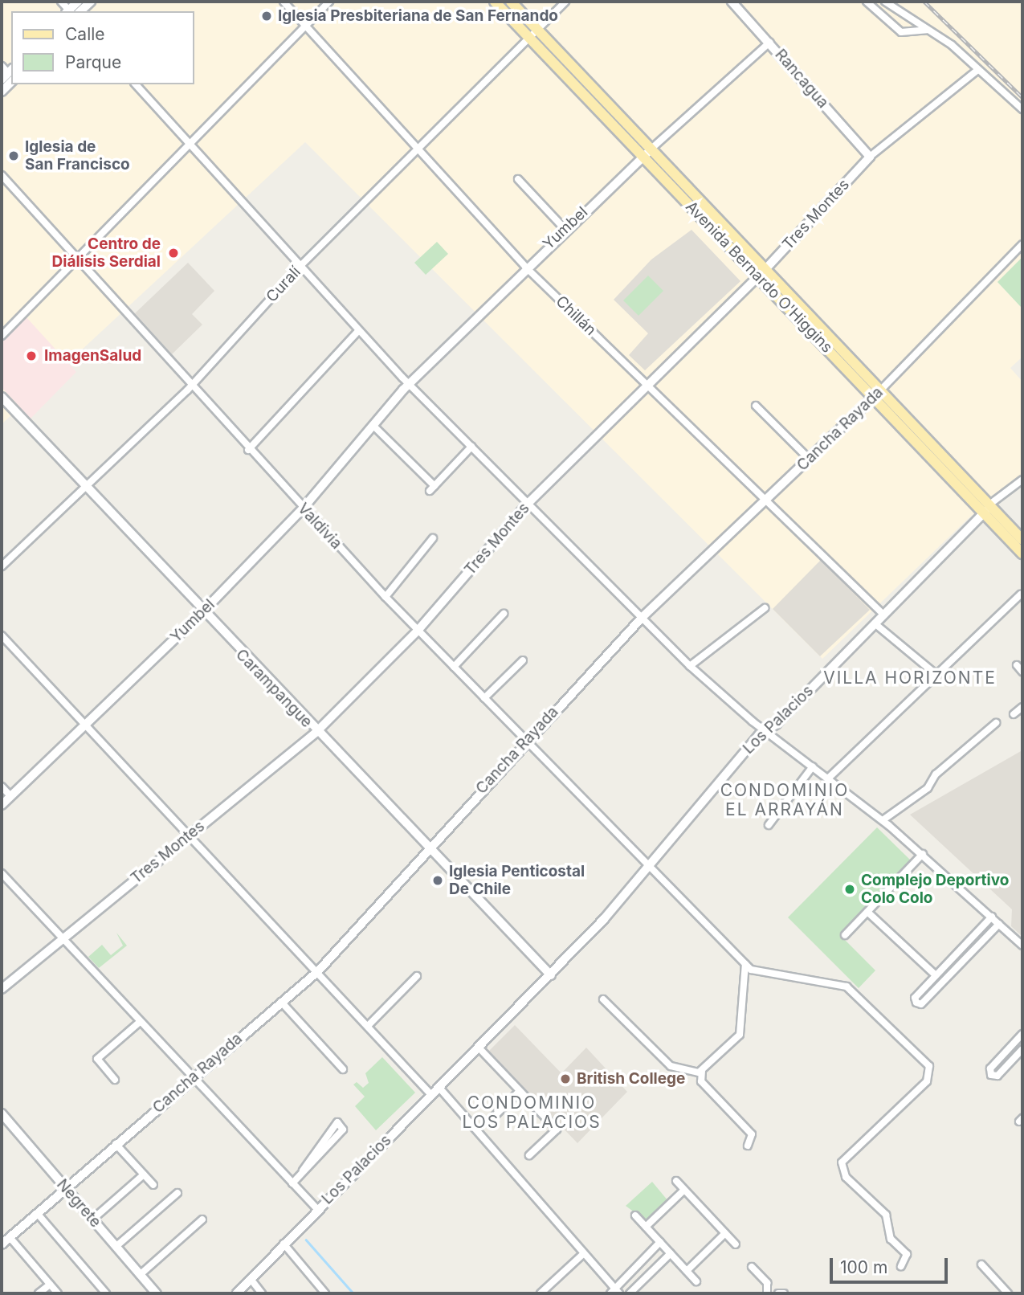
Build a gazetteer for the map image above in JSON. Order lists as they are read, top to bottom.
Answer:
{
  "streets": {
    "main road": ["Avenida Bernardo O'Higgins"],
    "street": [
      "Rancagua",
      "Tres Montes",
      "Yumbel",
      "Curalí",
      "Chillán",
      "Cancha Rayada",
      "Valdivia",
      "Carampangue",
      "Los Palacios",
      "Negrete"
    ]
  },
  "crossings": [
    ["Rancagua", "Tres Montes"],
    ["Rancagua", "Yumbel"],
    ["Tres Montes", "Avenida Bernardo O'Higgins"],
    ["Tres Montes", "Chillán"],
    ["Tres Montes", "Valdivia"],
    ["Tres Montes", "Carampangue"],
    ["Yumbel", "Avenida Bernardo O'Higgins"],
    ["Yumbel", "Chillán"],
    ["Yumbel", "Valdivia"],
    ["Yumbel", "Carampangue"],
    ["Avenida Bernardo O'Higgins", "Curalí"],
    ["Avenida Bernardo O'Higgins", "Cancha Rayada"],
    ["Avenida Bernardo O'Higgins", "Los Palacios"],
    ["Curalí", "Chillán"],
    ["Curalí", "Valdivia"],
    ["Curalí", "Carampangue"],
    ["Chillán", "Cancha Rayada"],
    ["Chillán", "Los Palacios"],
    ["Cancha Rayada", "Valdivia"],
    ["Cancha Rayada", "Carampangue"],
    ["Cancha Rayada", "Negrete"],
    ["Valdivia", "Los Palacios"],
    ["Carampangue", "Los Palacios"]
  ],
  "districts": ["VILLA HORIZONTE", "CONDOMINIO EL ARRAYÁN", "CONDOMINIO LOS PALACIOS"],
  "places": [
    "Iglesia Presbiteriana de San Fernando",
    "Iglesia de San Francisco",
    "Centro de Diálisis Serdial",
    "ImagenSalud",
    "Iglesia Penticostal De Chile",
    "Complejo Deportivo Colo Colo",
    "British College"
  ],
  "legend": ["Calle", "Parque"],
  "scale_bar": "100 m"
}
